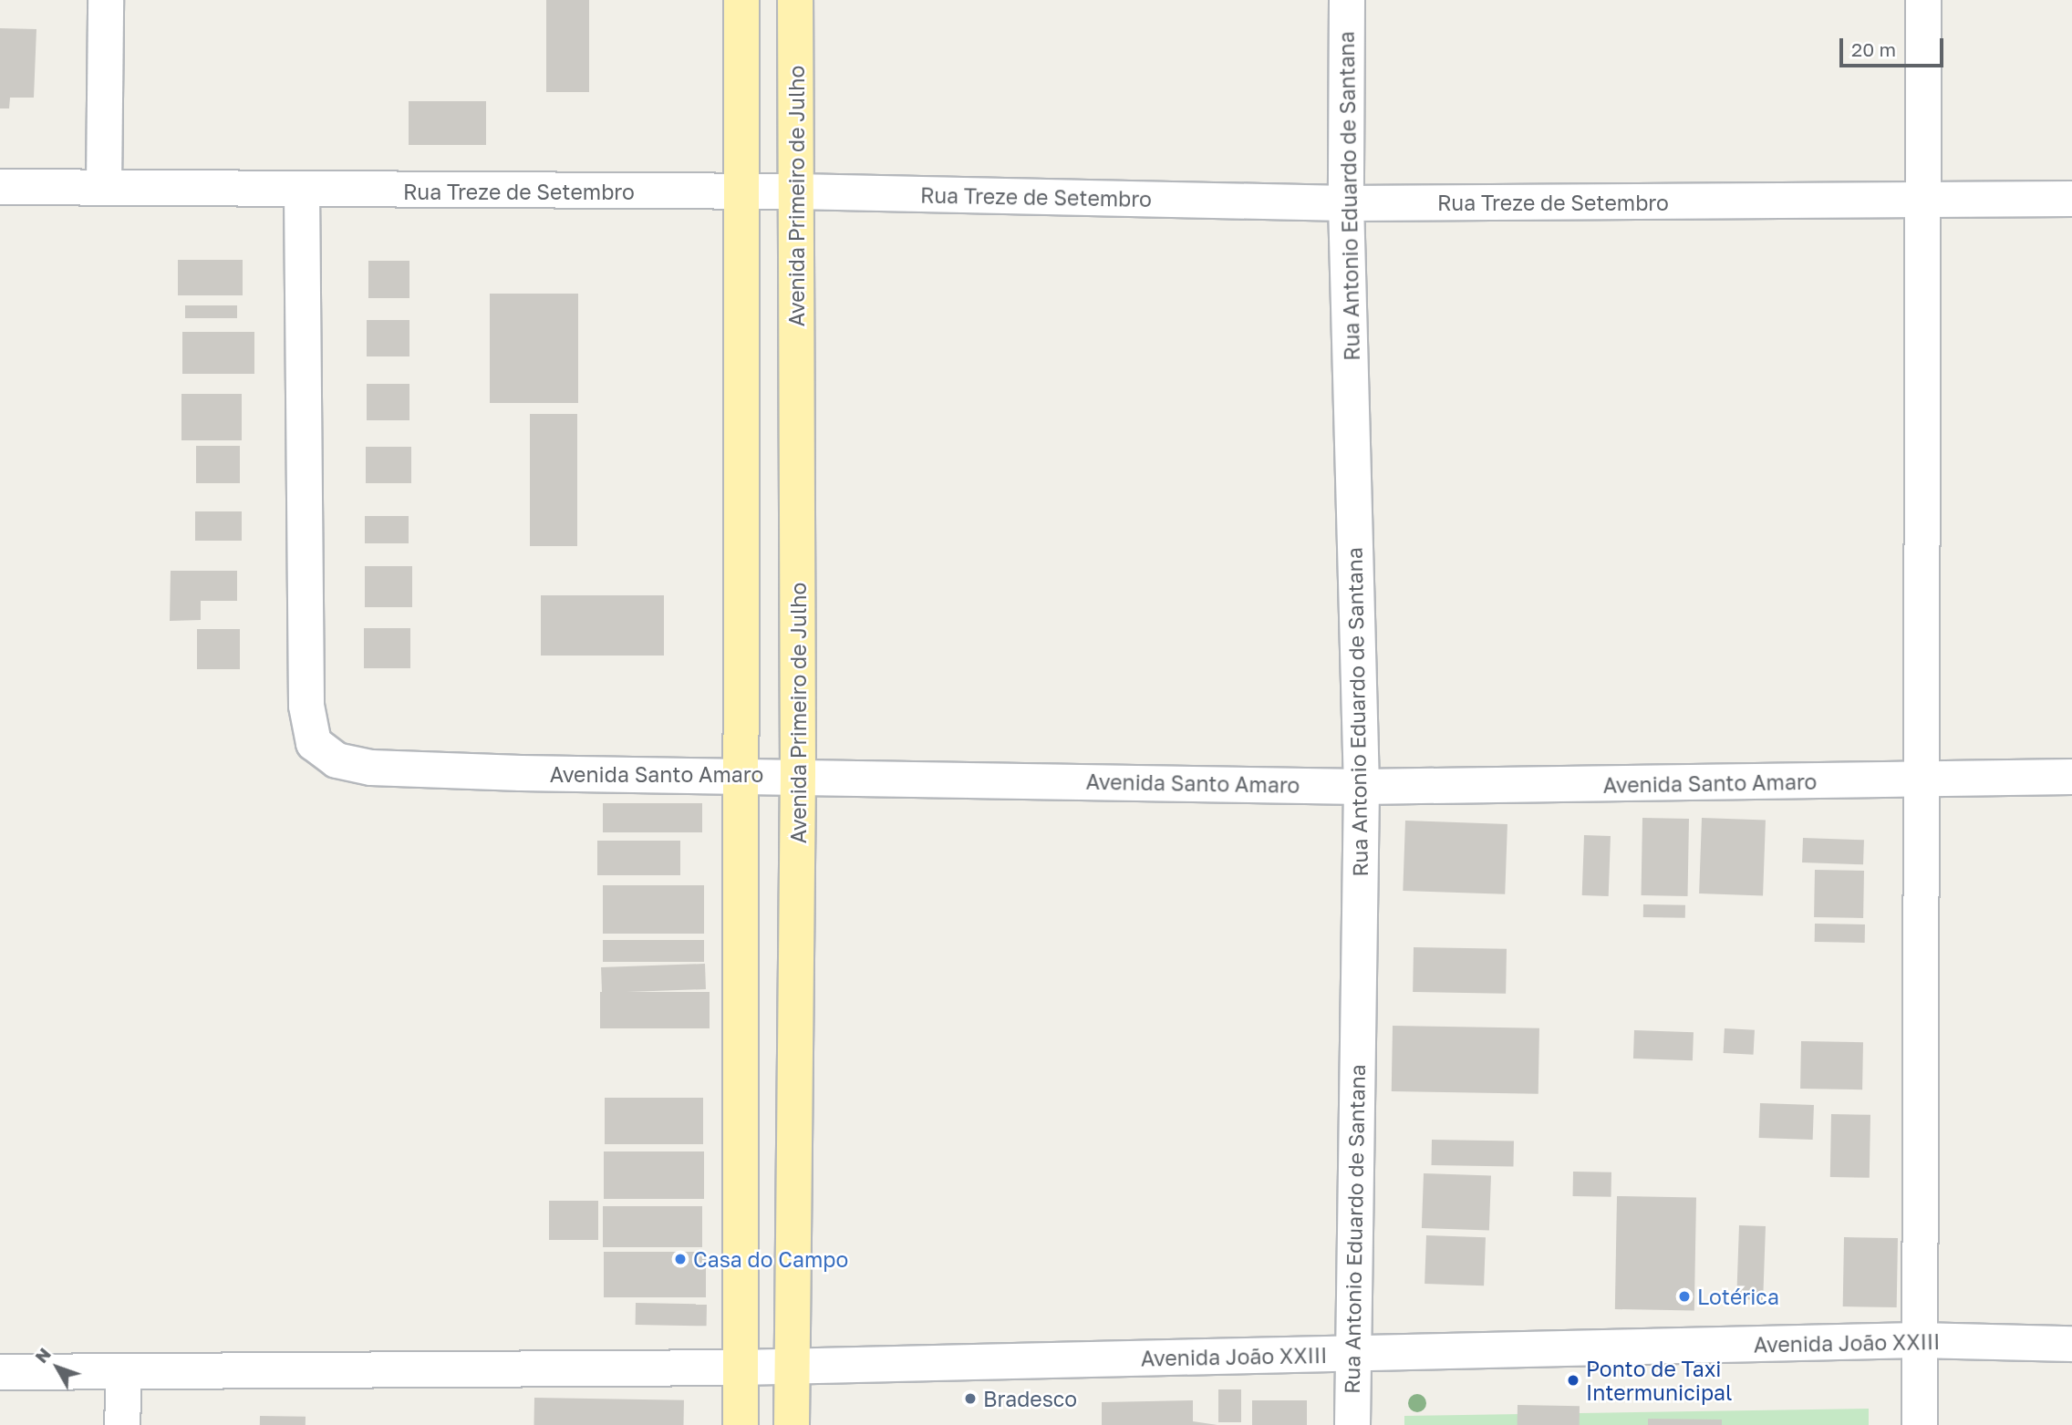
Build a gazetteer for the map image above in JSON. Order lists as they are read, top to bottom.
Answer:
{
  "streets": {
    "main road": ["Avenida Primeiro de Julho"],
    "street": [
      "Rua Treze de Setembro",
      "Rua Antonio Eduardo de Santana",
      "Avenida Santo Amaro",
      "Avenida João XXIII"
    ]
  },
  "crossings": [
    ["Rua Treze de Setembro", "Avenida Primeiro de Julho"],
    ["Rua Treze de Setembro", "Rua Antonio Eduardo de Santana"],
    ["Rua Treze de Setembro", "Avenida Santo Amaro"],
    ["Avenida Primeiro de Julho", "Avenida Santo Amaro"],
    ["Avenida Primeiro de Julho", "Avenida João XXIII"],
    ["Rua Antonio Eduardo de Santana", "Avenida Santo Amaro"],
    ["Rua Antonio Eduardo de Santana", "Avenida João XXIII"]
  ],
  "places": [
    "Casa do Campo",
    "Lotérica",
    "Ponto de Taxi Intermunicipal",
    "Bradesco"
  ],
  "scale_bar": "20 m",
  "north": "top left"
}
